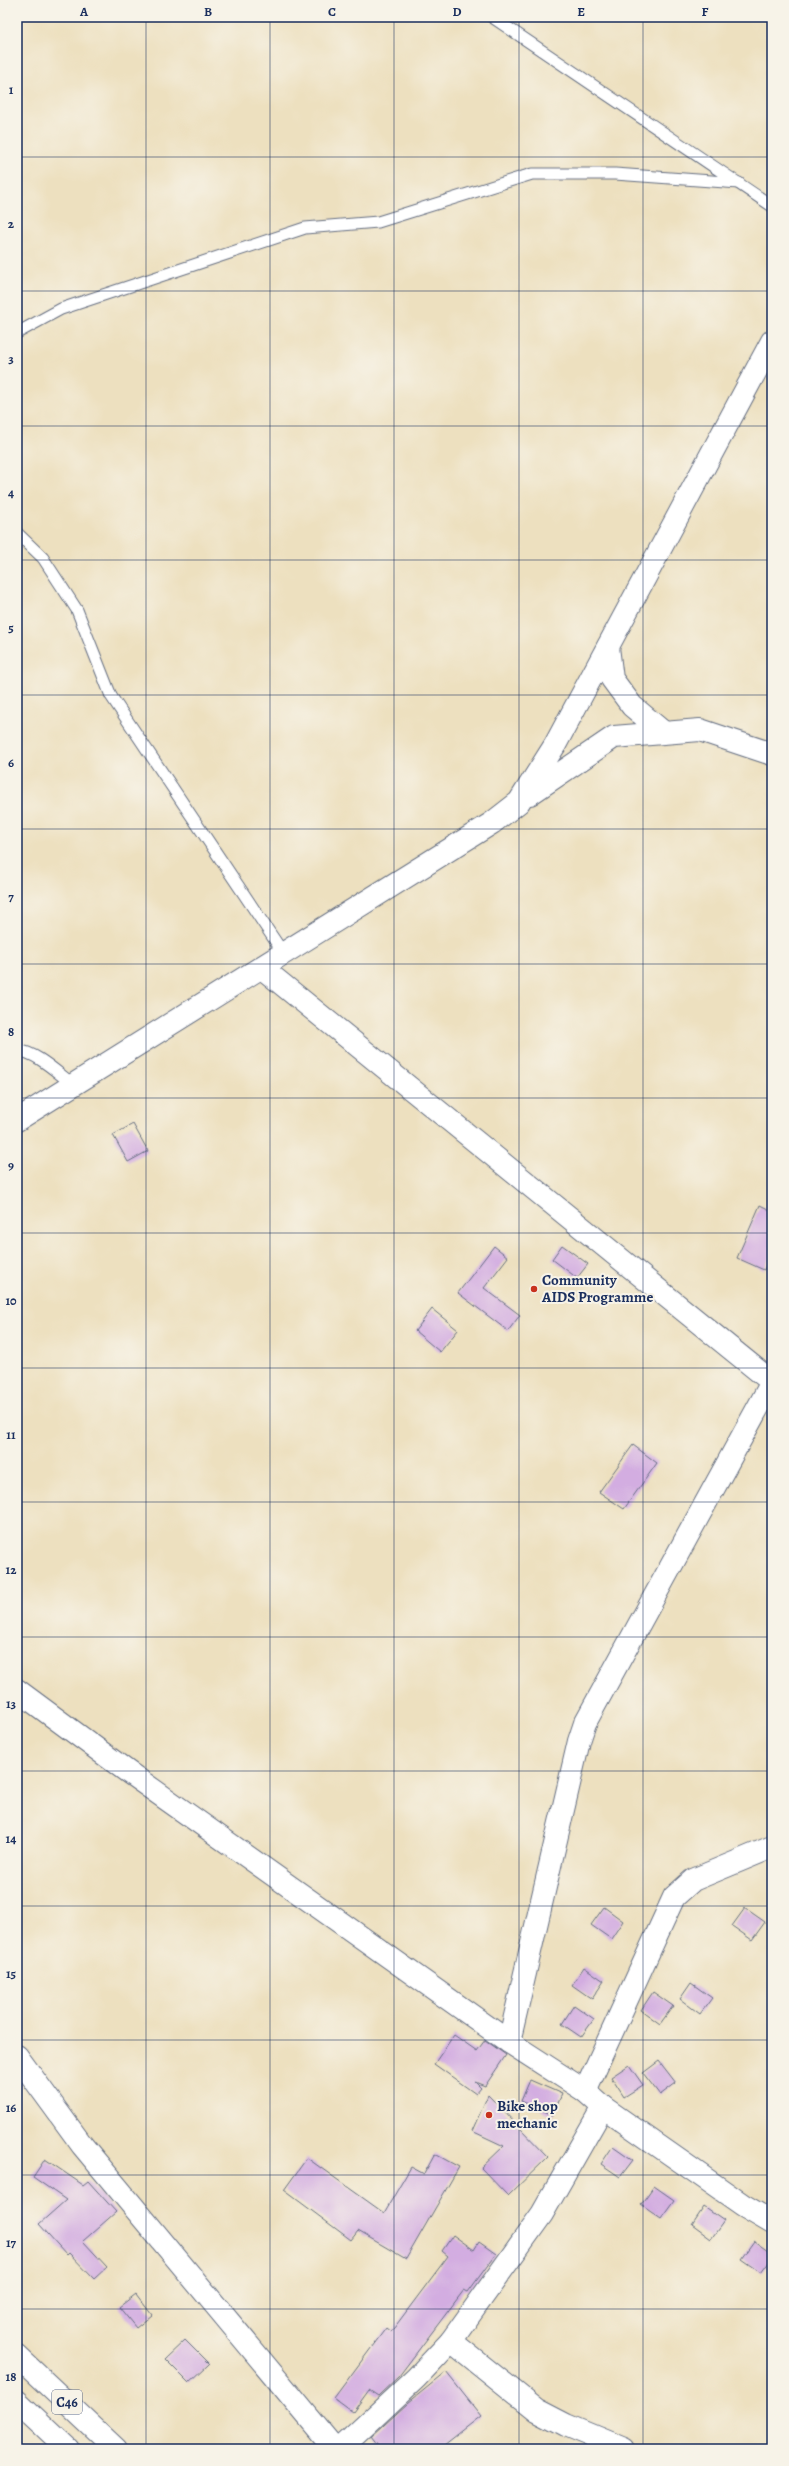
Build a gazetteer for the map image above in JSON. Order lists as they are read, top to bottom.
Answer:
{
  "streets": {
    "street": ["C46"]
  },
  "places": ["Community AIDS Programme", "Bike shop mechanic"],
  "grid": {
    "columns": [
      "A",
      "B",
      "C",
      "D",
      "E",
      "F"
    ],
    "rows": [
      "1",
      "2",
      "3",
      "4",
      "5",
      "6",
      "7",
      "8",
      "9",
      "10",
      "11",
      "12",
      "13",
      "14",
      "15",
      "16",
      "17",
      "18"
    ]
  }
}
